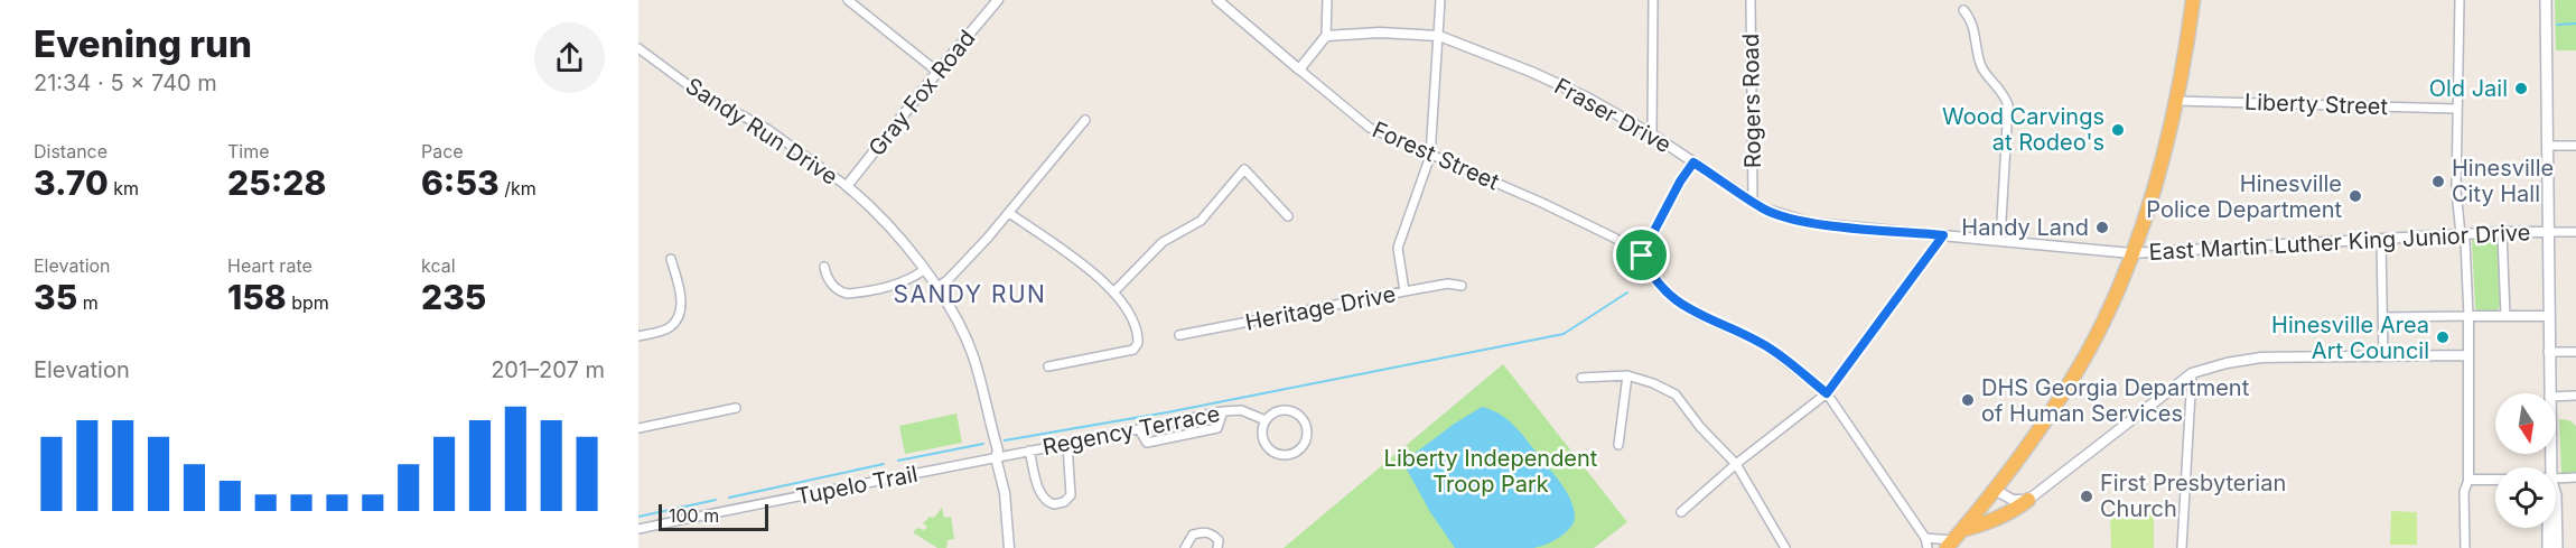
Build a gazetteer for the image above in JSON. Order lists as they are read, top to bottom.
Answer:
{
  "streets": {
    "street": [
      "Gray Fox Road",
      "Rogers Road",
      "Liberty Street",
      "Fraser Drive",
      "Sandy Run Drive",
      "Forest Street",
      "East Martin Luther King Junior Drive",
      "Heritage Drive",
      "Regency Terrace",
      "Tupelo Trail"
    ]
  },
  "crossings": [
    ["Gray Fox Road", "Sandy Run Drive"],
    ["Rogers Road", "Fraser Drive"],
    ["Fraser Drive", "East Martin Luther King Junior Drive"],
    ["Sandy Run Drive", "Regency Terrace"],
    ["Sandy Run Drive", "Tupelo Trail"],
    ["Regency Terrace", "Tupelo Trail"]
  ],
  "districts": ["SANDY RUN"],
  "parks": ["Liberty Independent Troop Park"],
  "places": [
    "Old Jail",
    "Wood Carvings at Rodeo's",
    "Hinesville City Hall",
    "Hinesville Police Department",
    "Handy Land",
    "Hinesville Area Art Council",
    "DHS Georgia Department of Human Services",
    "First Presbyterian Church"
  ],
  "scale_bar": "100 m",
  "north": "bottom",
  "page": {
    "heading": ["Evening run", "21:34 · 5 × 740 m"],
    "stats": [
      ["Distance", "3.70 km"],
      ["Time", "25:28"],
      ["Pace", "6:53 /km"],
      ["Elevation", "35 m"],
      ["Heart rate", "158 bpm"],
      ["kcal", "235"]
    ],
    "chart": ["Elevation", "201–207 m"],
    "scale": "100 m"
  }
}
